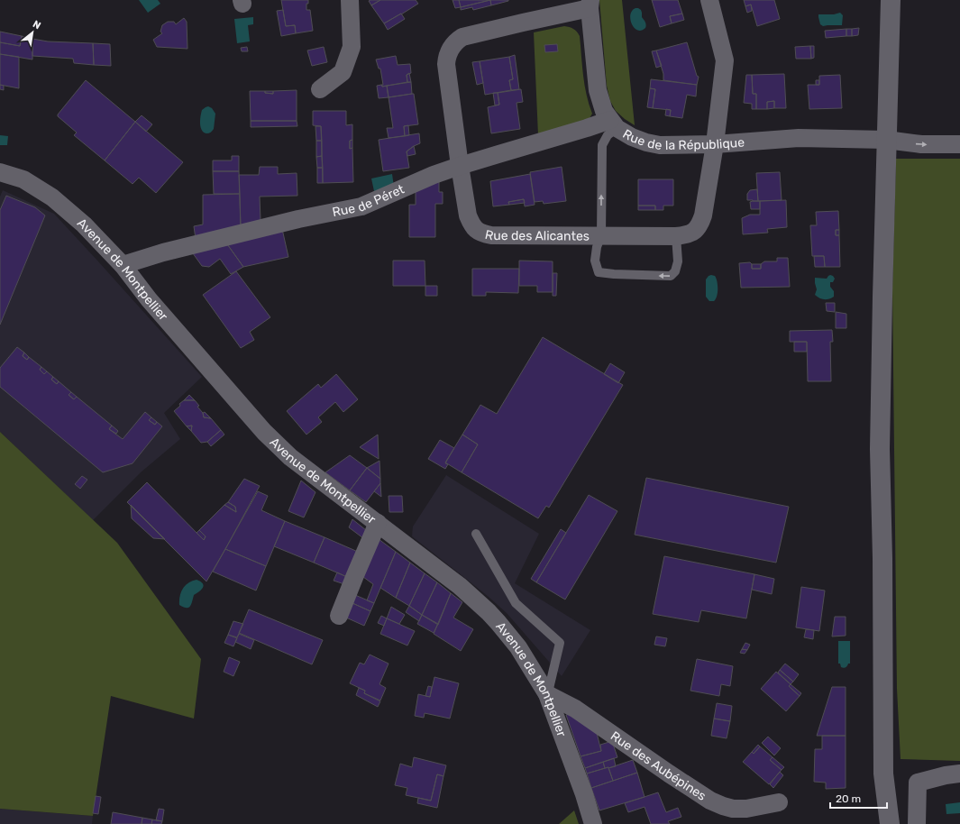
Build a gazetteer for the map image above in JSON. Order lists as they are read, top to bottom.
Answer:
{
  "streets": {
    "street": [
      "Rue de la République",
      "Rue de Péret",
      "Rue des Alicantes",
      "Avenue de Montpellier",
      "Rue des Aubépines"
    ]
  },
  "crossings": [
    ["Rue de la République", "Rue de Péret"],
    ["Rue de la République", "Rue des Alicantes"],
    ["Rue de Péret", "Rue des Alicantes"],
    ["Rue de Péret", "Avenue de Montpellier"],
    ["Avenue de Montpellier", "Rue des Aubépines"]
  ],
  "scale_bar": "20 m",
  "north": "top right"
}
